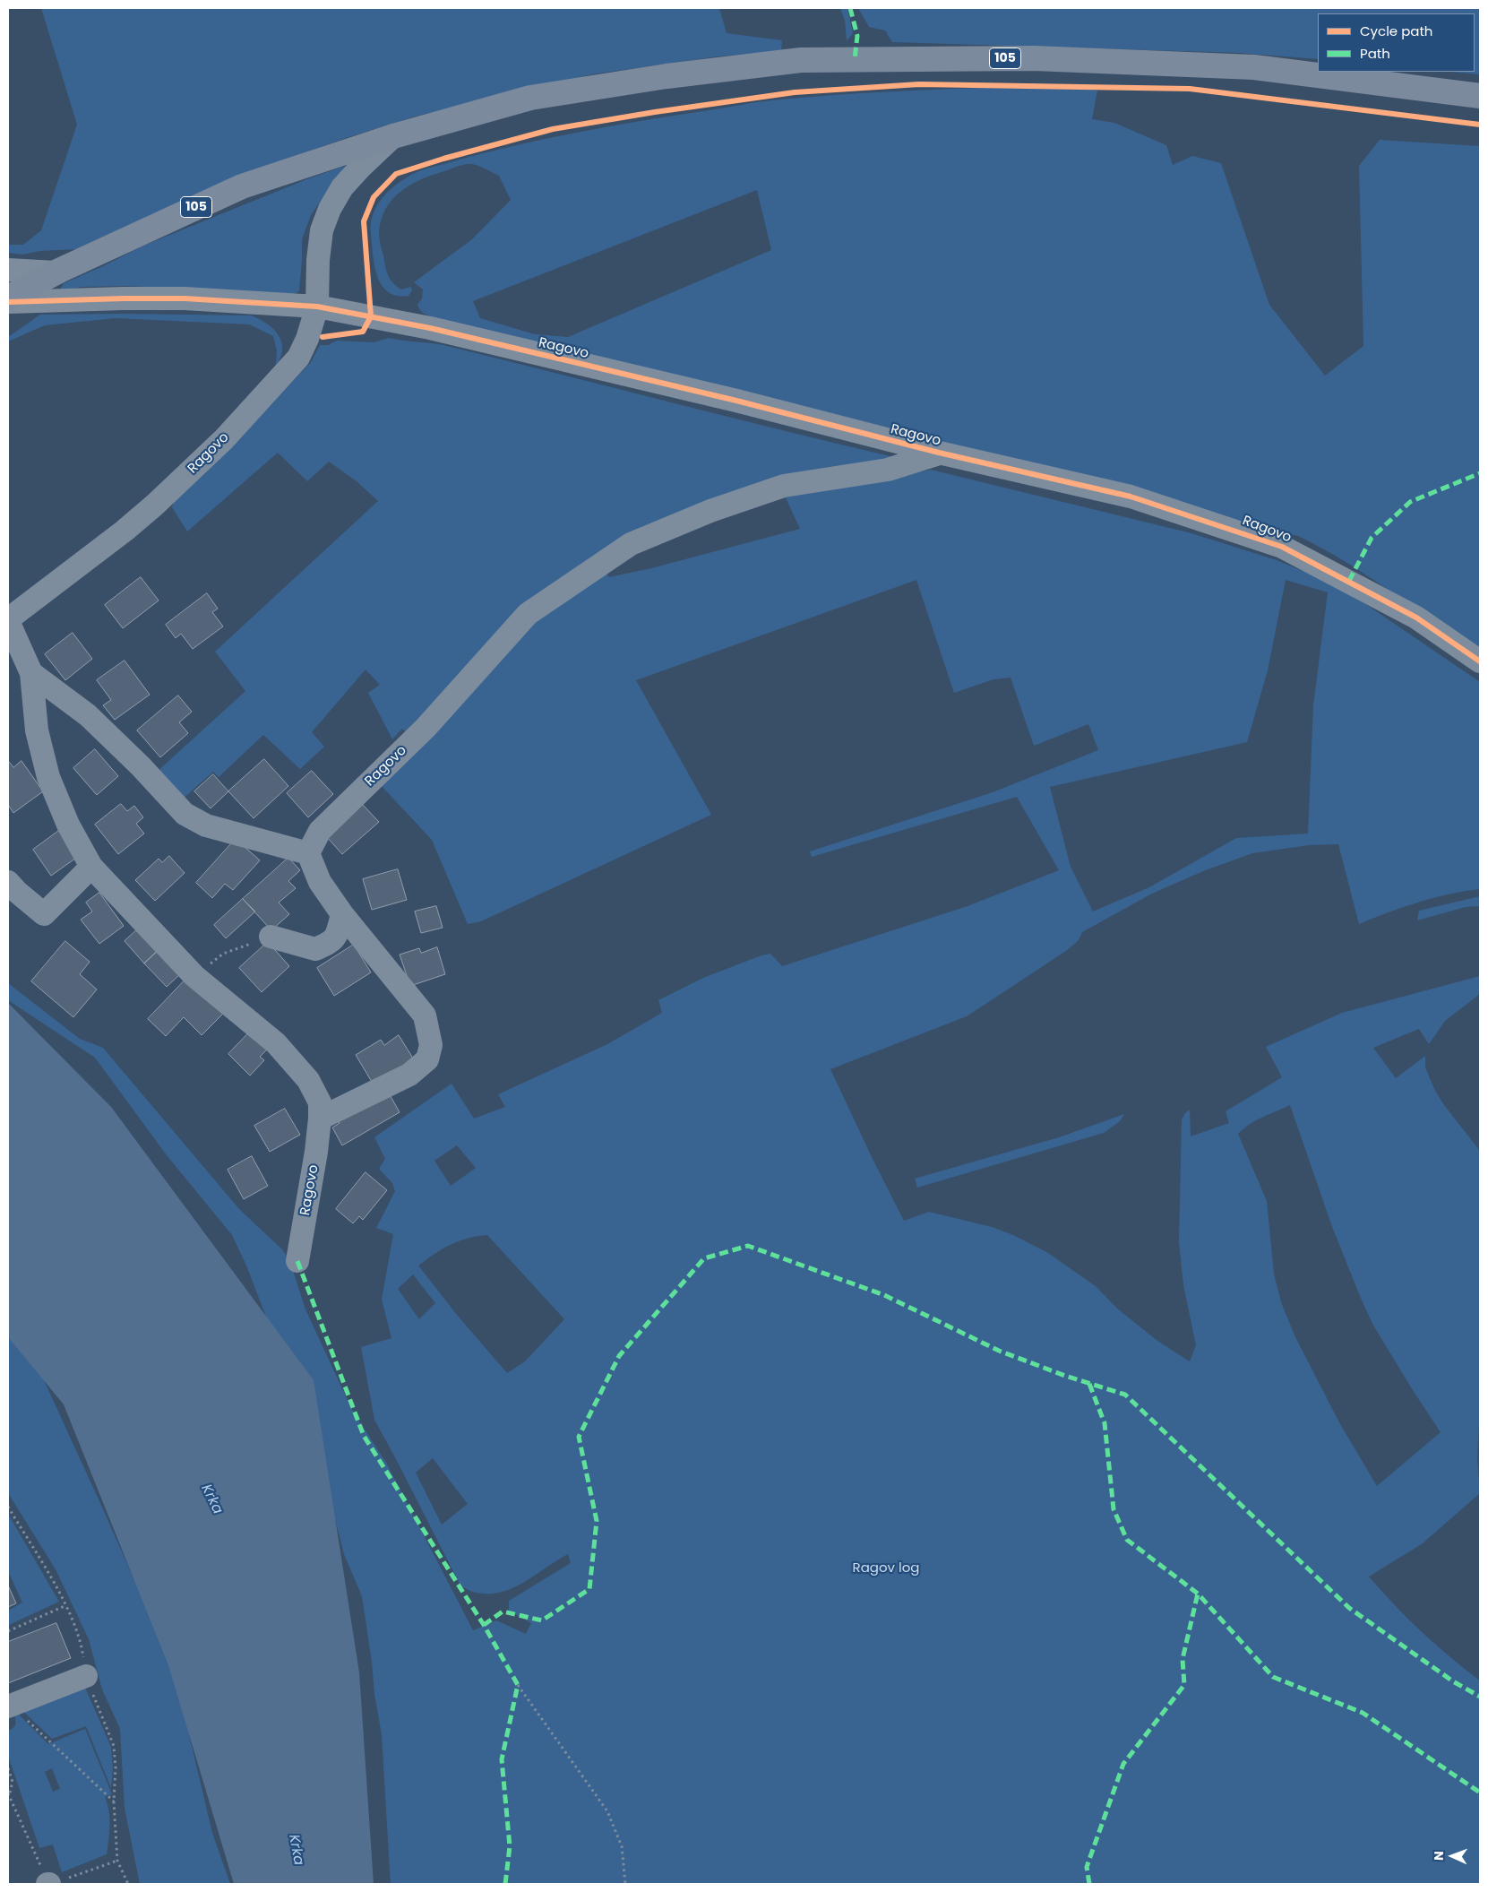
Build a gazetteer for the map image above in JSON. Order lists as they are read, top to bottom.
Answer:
{
  "streets": {
    "main road": ["105"],
    "street": ["Ragovo"]
  },
  "water": ["Krka"],
  "parks": ["Ragov log"],
  "legend": ["Cycle path", "Path"],
  "north": "left"
}
